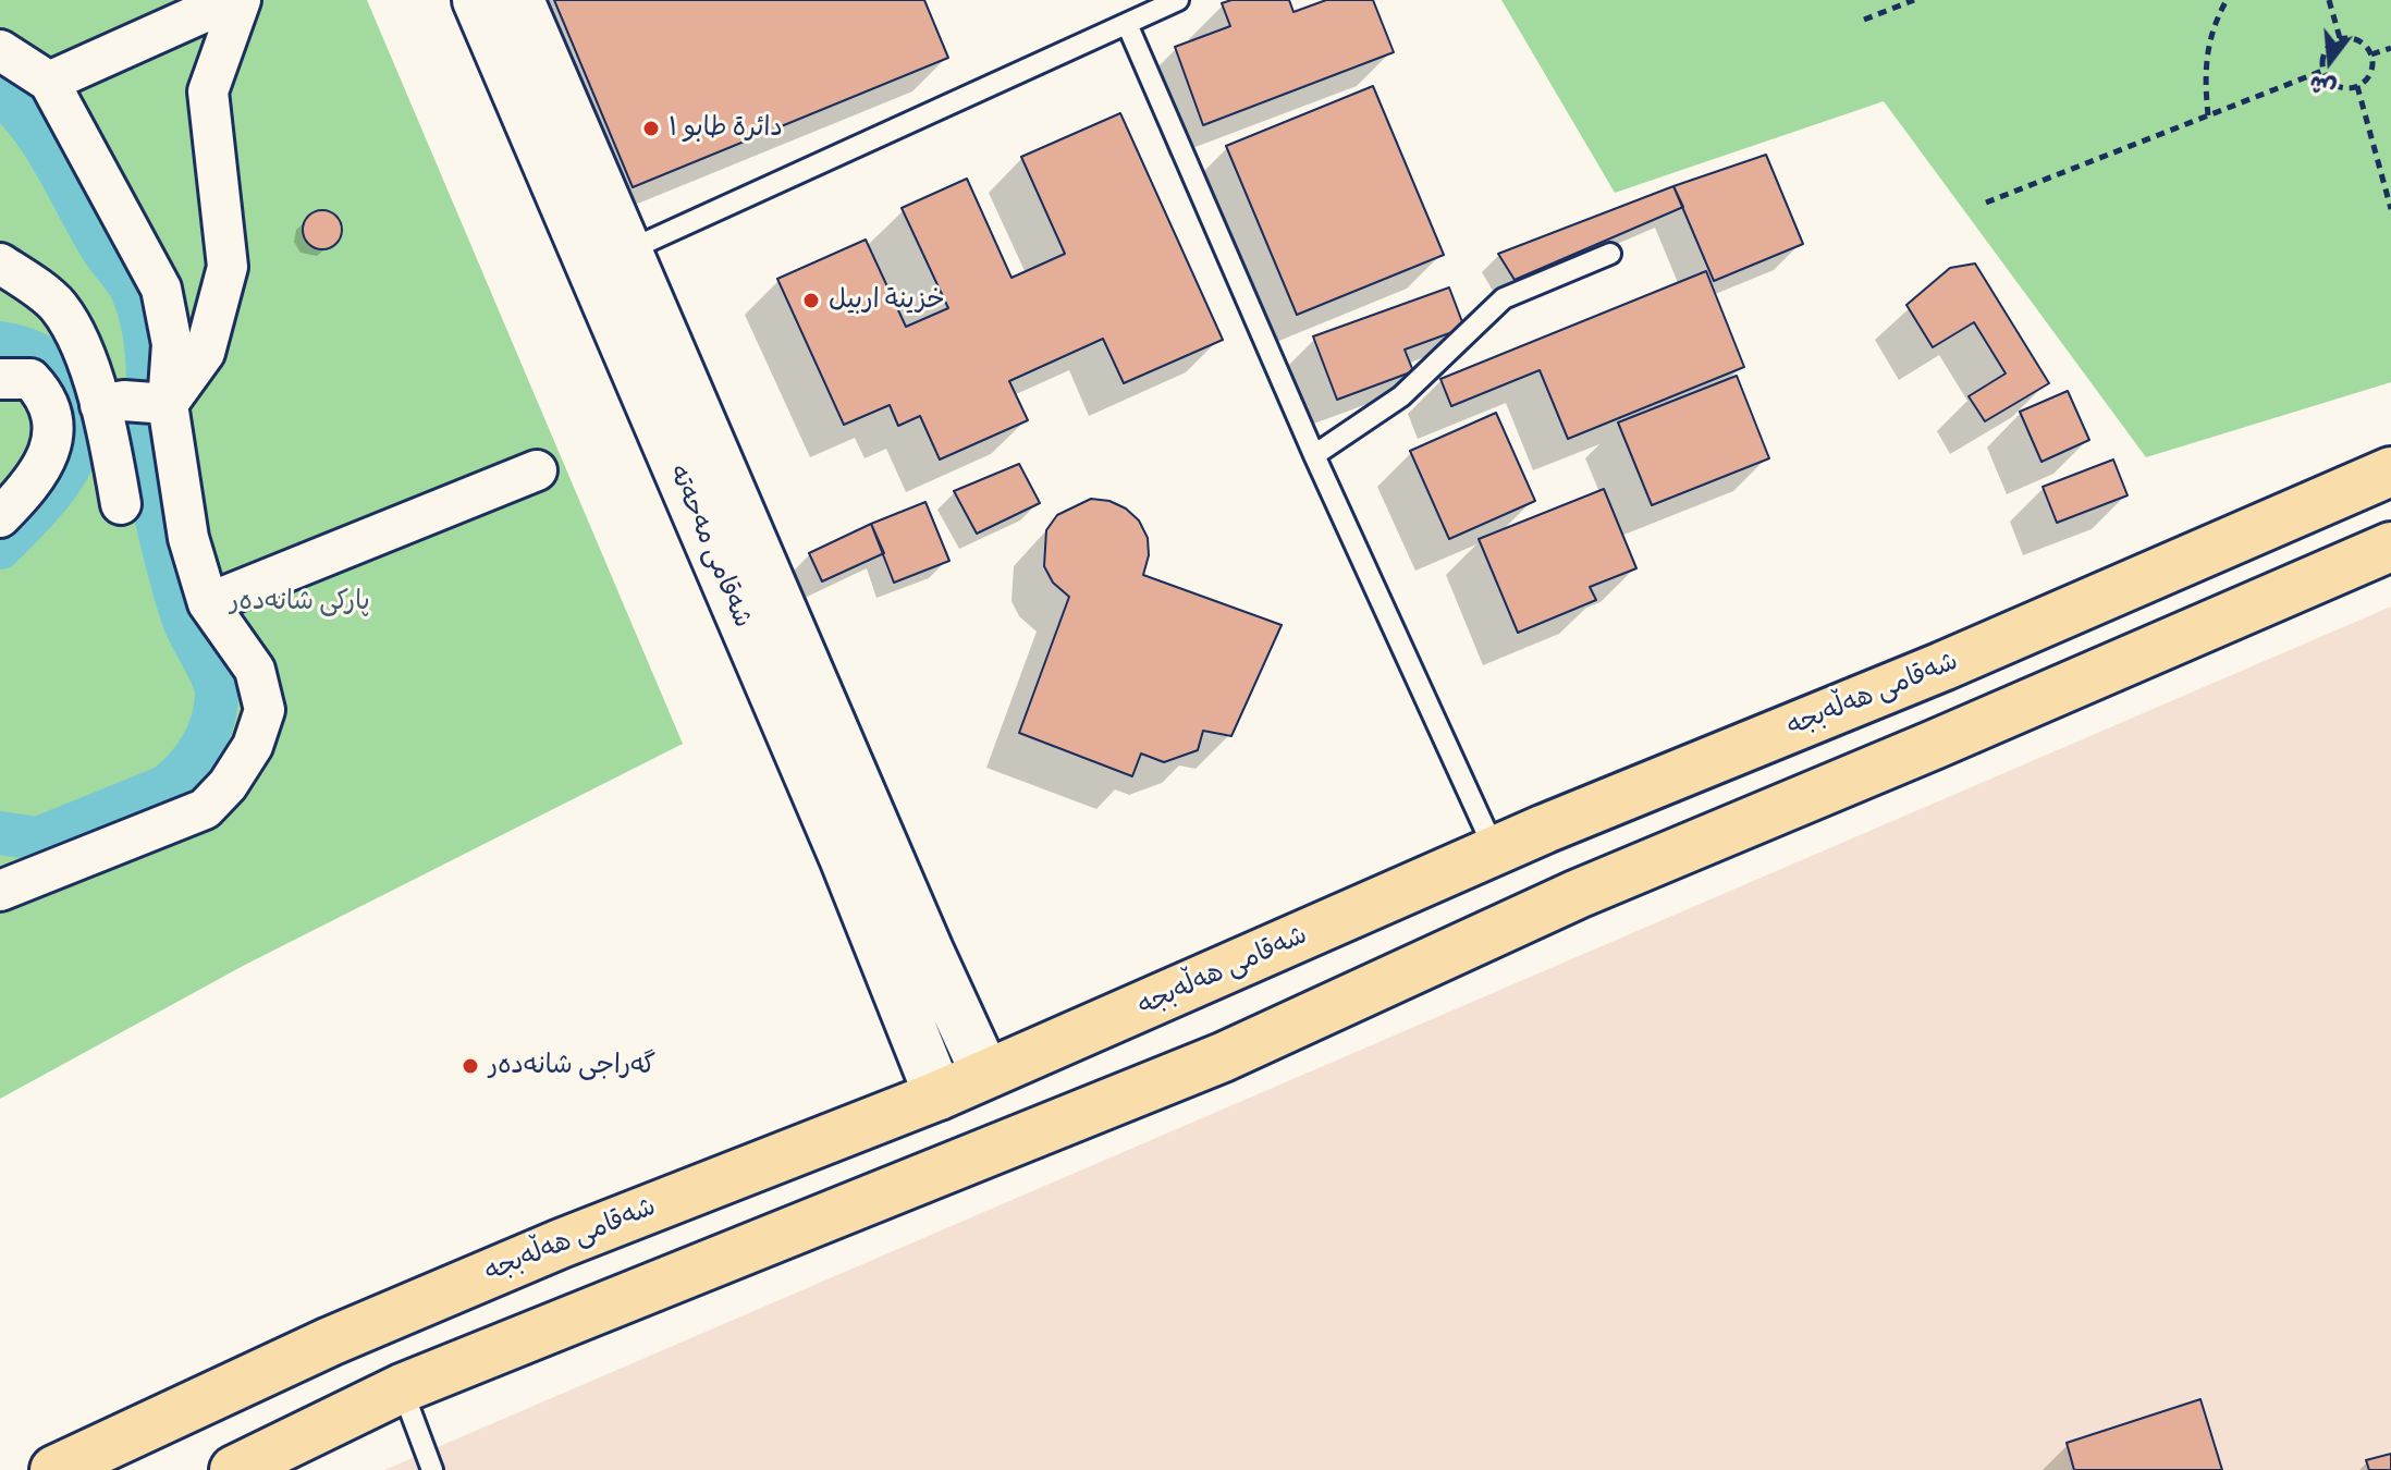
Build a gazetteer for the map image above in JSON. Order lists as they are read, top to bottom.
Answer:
{
  "streets": {
    "main road": ["شەقامی مەحەتە", "شەقامی هەڵەبجە"]
  },
  "crossings": [
    ["شەقامی مەحەتە", "شەقامی هەڵەبجە"]
  ],
  "parks": ["پارکی شانەدەر"],
  "places": ["دائرة طابو ١", "خزينة اربيل", "گەراجی شانەدەر"],
  "north": "bottom"
}
